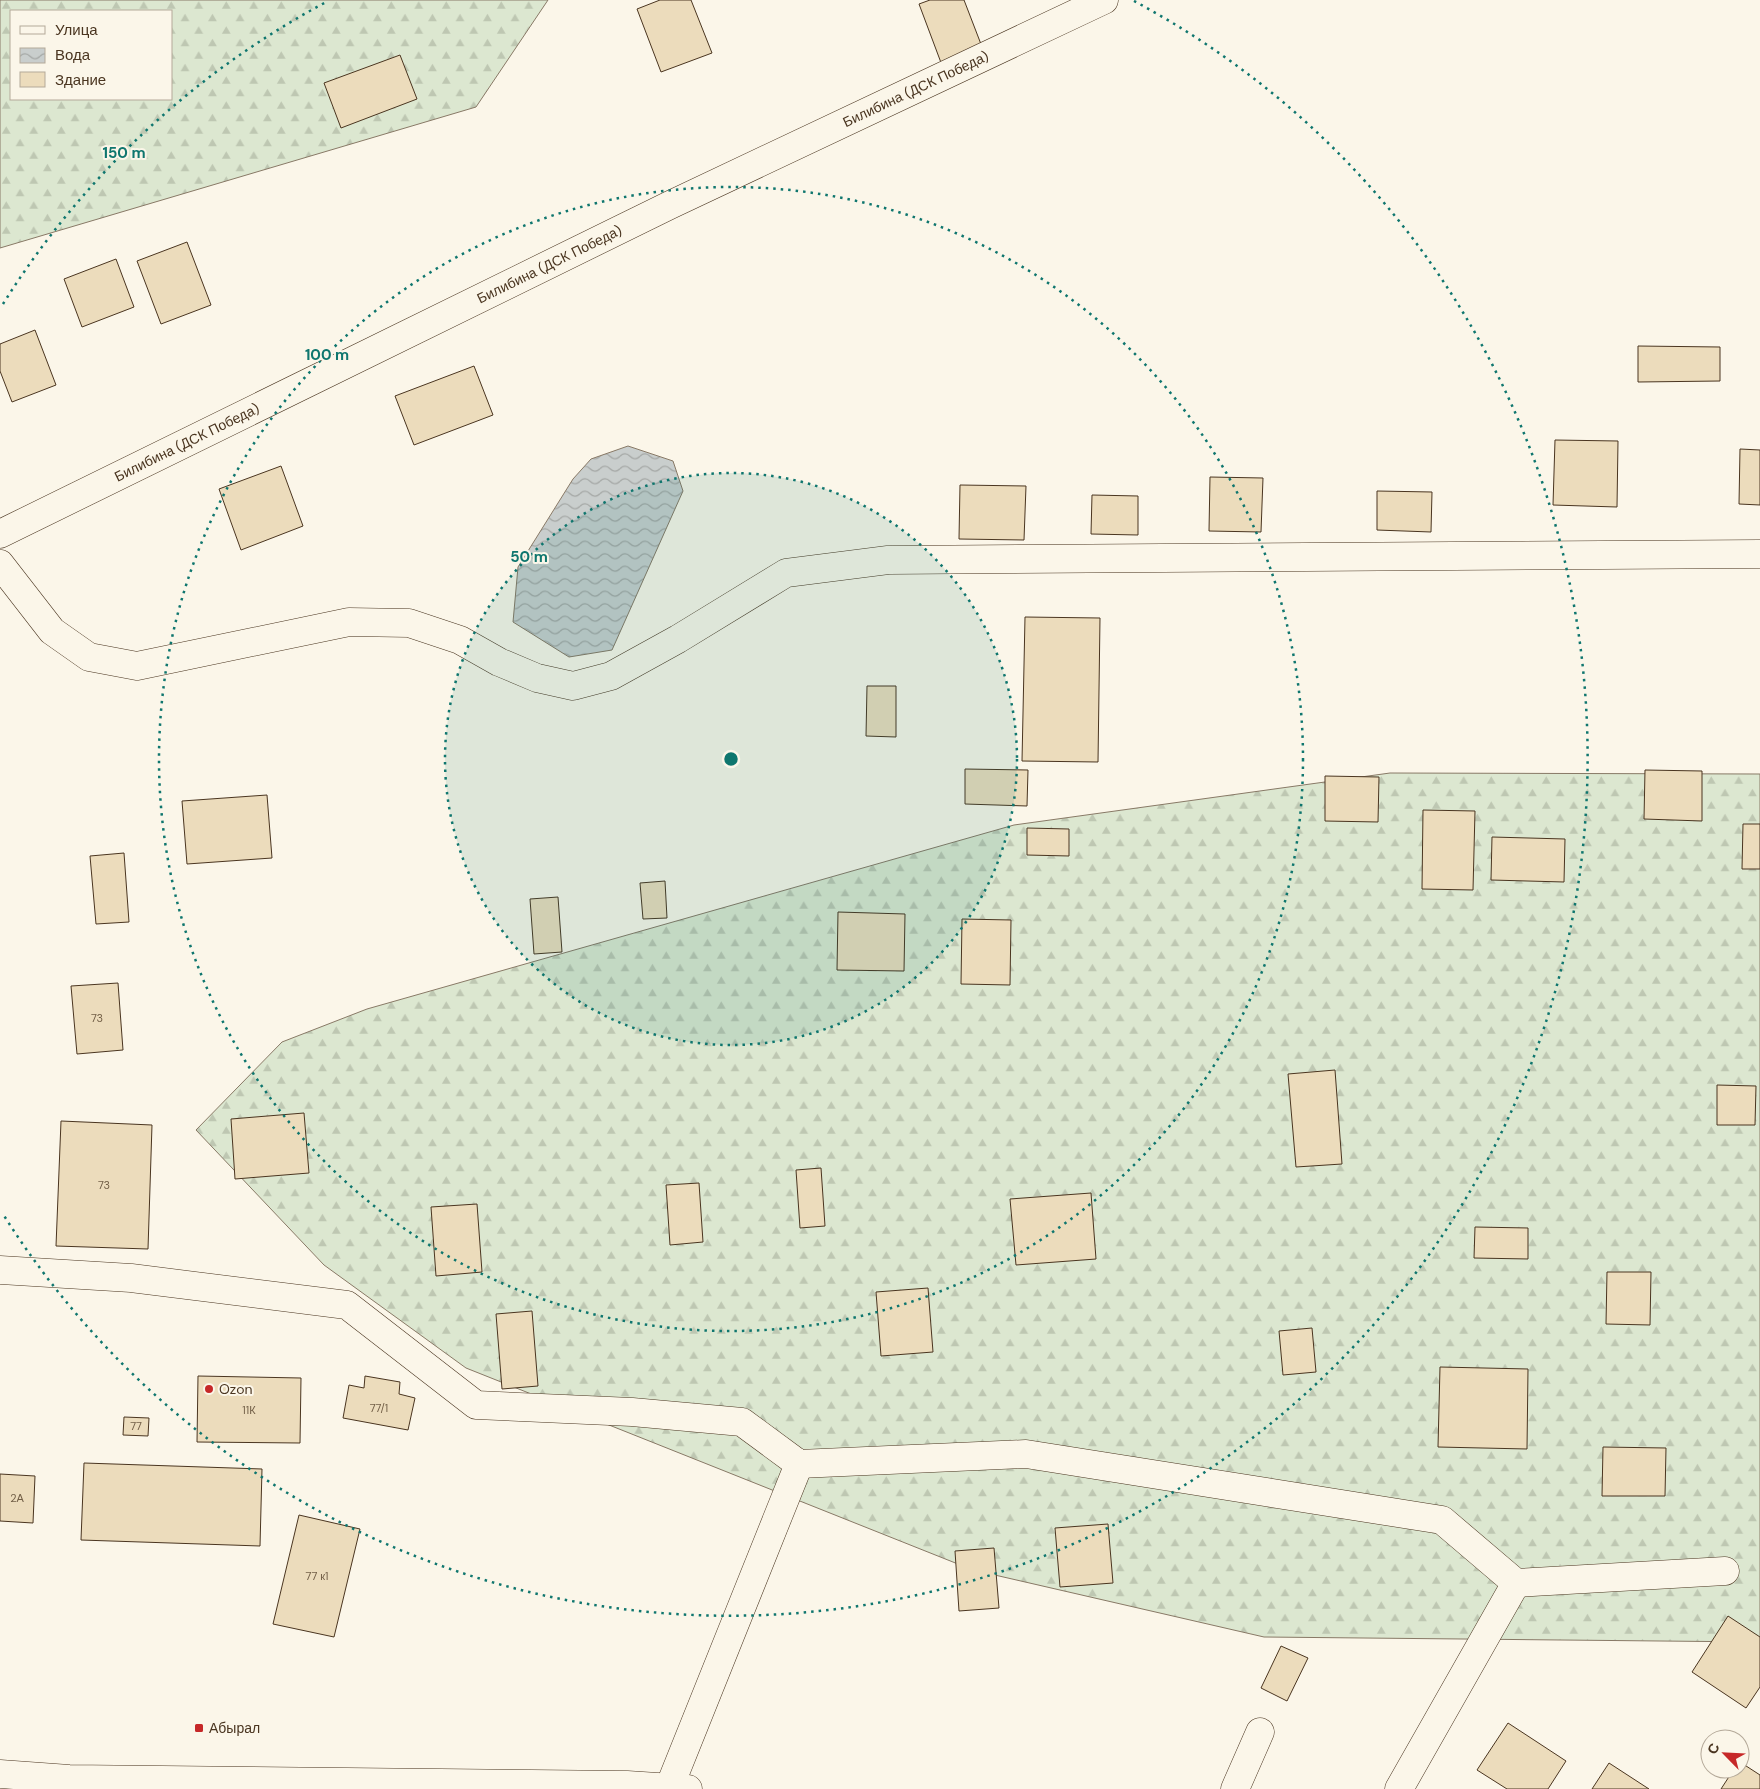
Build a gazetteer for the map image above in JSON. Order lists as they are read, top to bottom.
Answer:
{
  "streets": {
    "street": ["Билибина (ДСК Победа)"]
  },
  "places": {
    "other": ["Ozon"],
    "transit": ["Абырал"]
  },
  "house_numbers": [
    "73",
    "73",
    "77/1",
    "11К",
    "77",
    "2А",
    "77 к1"
  ],
  "legend": ["Улица", "Вода", "Здание"],
  "north": "top left",
  "rings": ["150 m", "100 m", "50 m"]
}
